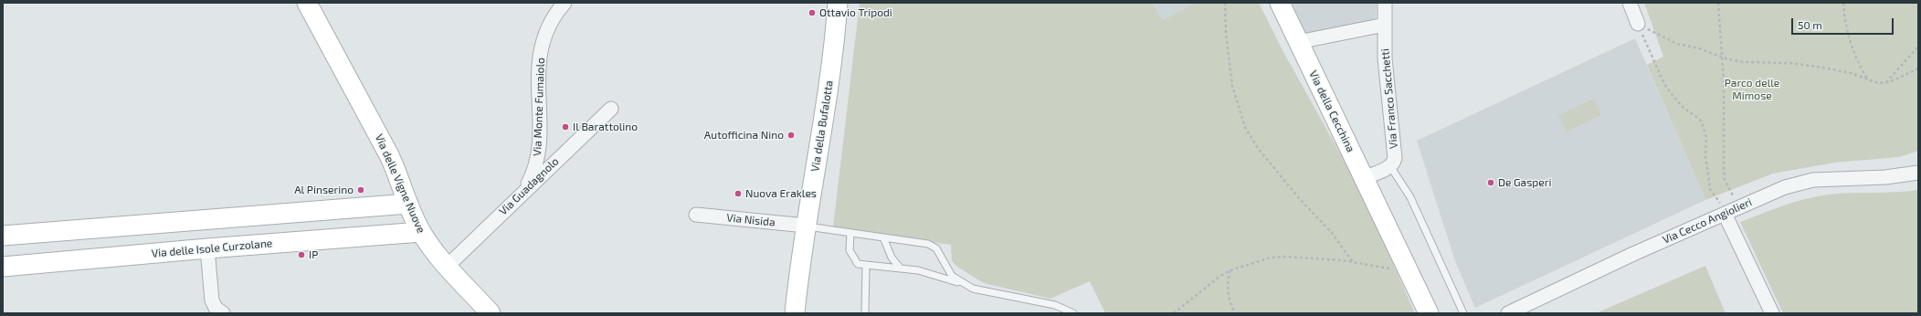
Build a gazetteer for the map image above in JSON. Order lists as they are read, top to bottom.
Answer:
{
  "streets": {
    "street": [
      "Via Franco Sacchetti",
      "Via Monte Fumaiolo",
      "Via della Cecchina",
      "Via della Bufalotta",
      "Via delle Vigne Nuove",
      "Via Guadagnolo",
      "Via Nisida",
      "Via Cecco Angiolieri",
      "Via delle Isole Curzolane"
    ]
  },
  "crossings": [
    ["Via Monte Fumaiolo", "Via Guadagnolo"],
    ["Via della Bufalotta", "Via Nisida"],
    ["Via delle Vigne Nuove", "Via Guadagnolo"],
    ["Via delle Vigne Nuove", "Via delle Isole Curzolane"]
  ],
  "parks": ["Parco delle Mimose"],
  "places": [
    "Ottavio Tripodi",
    "Il Barattolino",
    "Autofficina Nino",
    "De Gasperi",
    "Al Pinserino",
    "Nuova Erakles",
    "IP"
  ],
  "scale_bar": "50 m"
}
